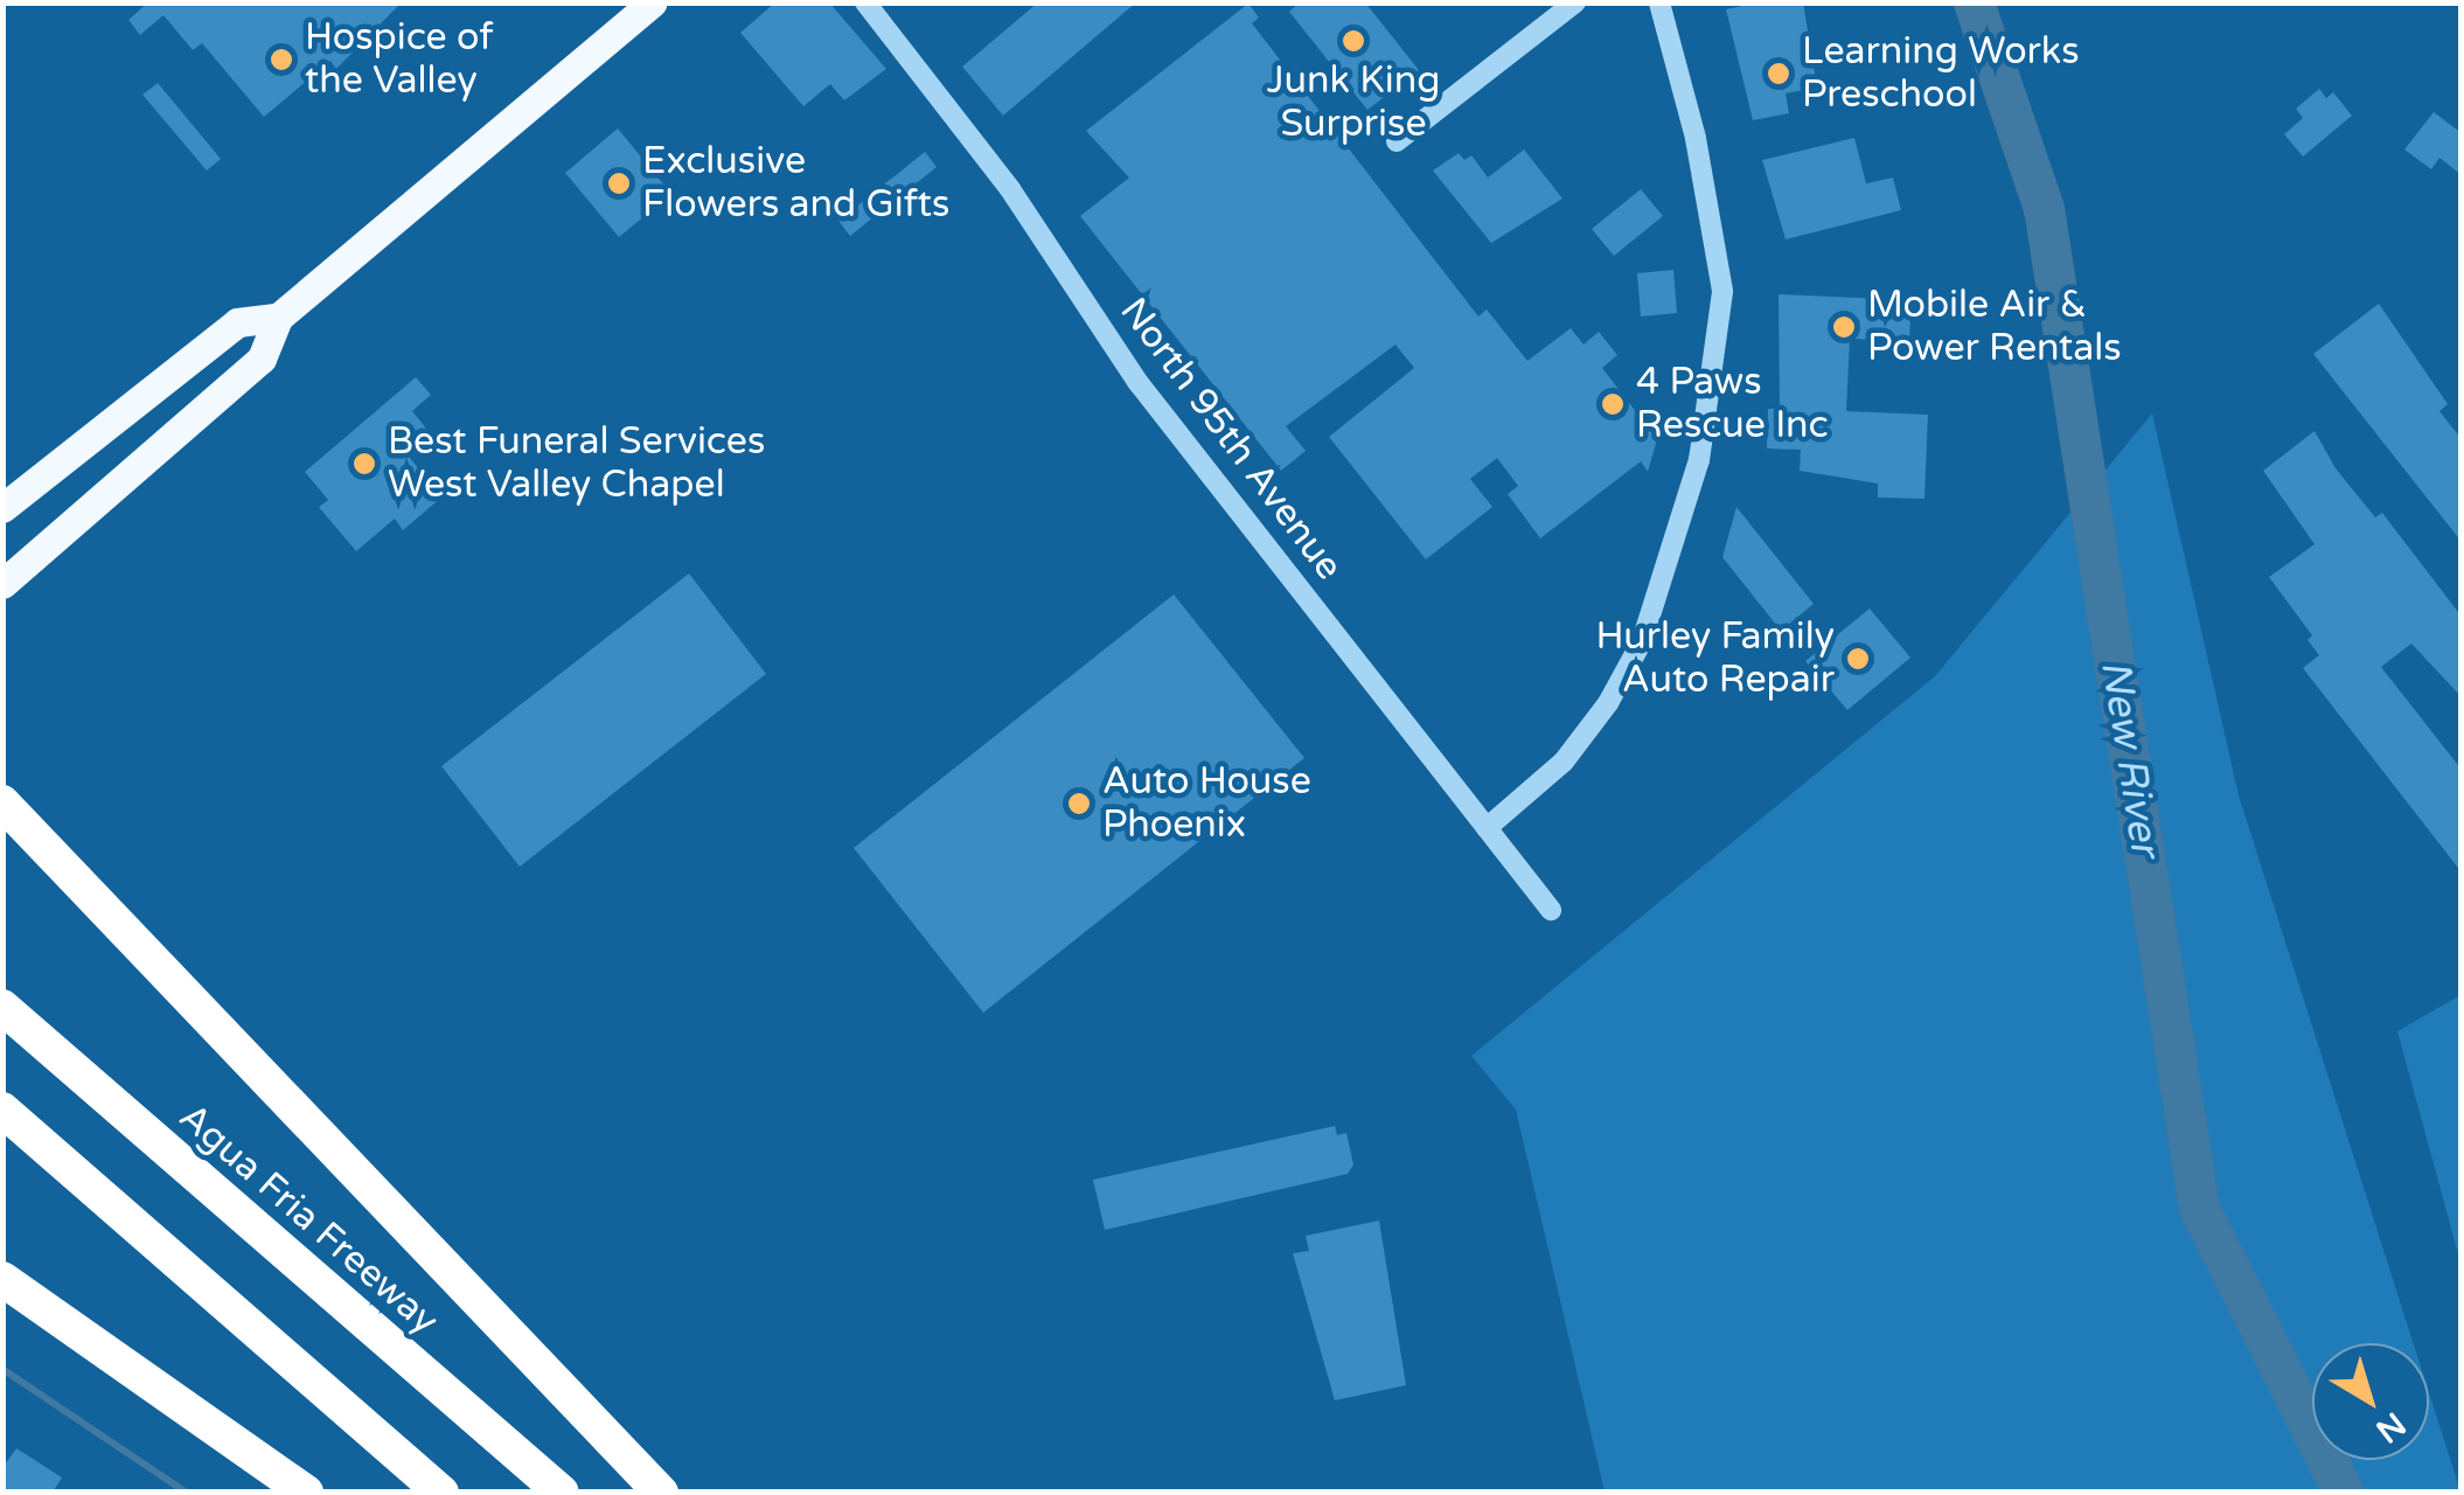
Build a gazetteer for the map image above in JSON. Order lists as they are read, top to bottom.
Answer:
{
  "streets": {
    "highway": ["Agua Fria Freeway"],
    "street": ["North 95th Avenue"]
  },
  "water": ["New River"],
  "places": [
    "Junk King Surprise",
    "Hospice of the Valley",
    "Learning Works Preschool",
    "Exclusive Flowers and Gifts",
    "Mobile Air & Power Rentals",
    "4 Paws Rescue Inc",
    "Best Funeral Services West Valley Chapel",
    "Hurley Family Auto Repair",
    "Auto House Phoenix"
  ],
  "north": "bottom right"
}
